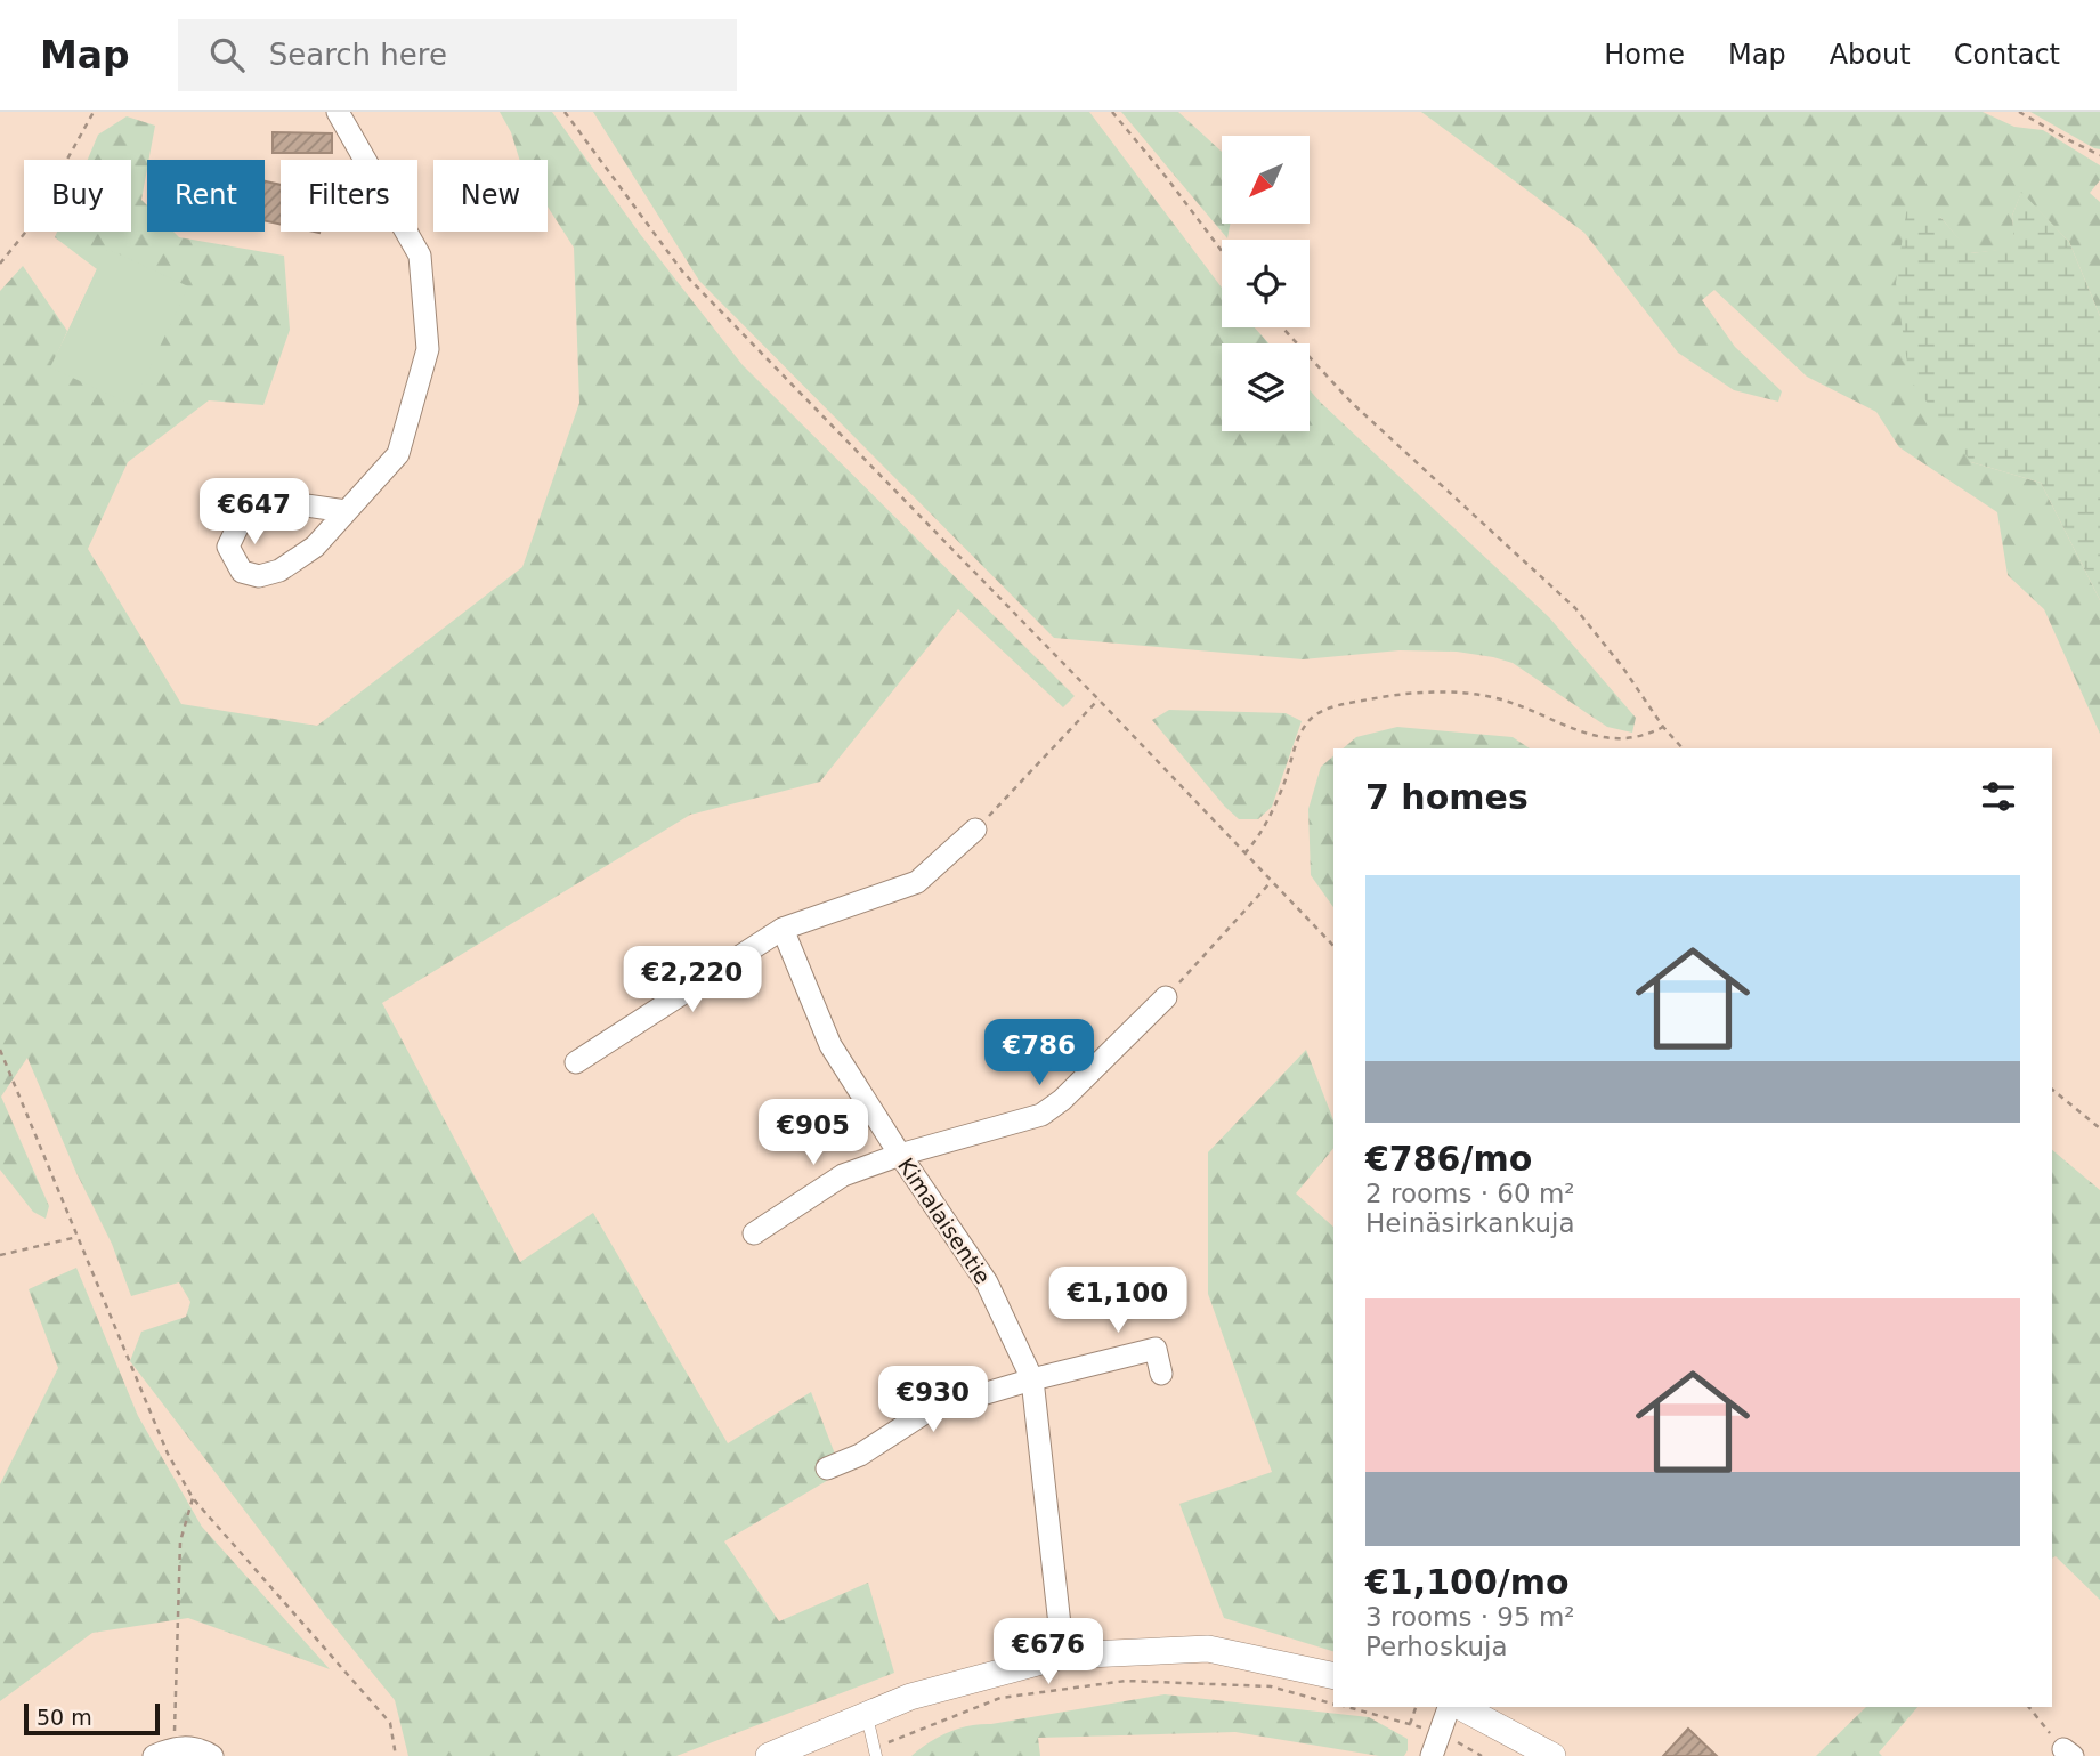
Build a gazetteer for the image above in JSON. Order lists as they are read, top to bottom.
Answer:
{
  "streets": {
    "street": ["Kimalaisentie"]
  },
  "scale_bar": "50 m",
  "north": "bottom left",
  "page": {
    "header": "Map",
    "search": "Search here",
    "nav": [
      "Home",
      "Map",
      "About",
      "Contact"
    ],
    "chip": [
      "Buy",
      "Rent",
      "Filters",
      "New"
    ],
    "price": [
      "€647",
      "€2,220",
      "€786",
      "€905",
      "€1,100",
      "€930",
      "€676"
    ],
    "heading": "7 homes",
    "list": [
      {
        "name": "€786/mo",
        "note": "2 rooms · 60 m² · Heinäsirkankuja"
      },
      {
        "name": "€1,100/mo",
        "note": "3 rooms · 95 m² · Perhoskuja"
      }
    ],
    "scale": "50 m"
  }
}
